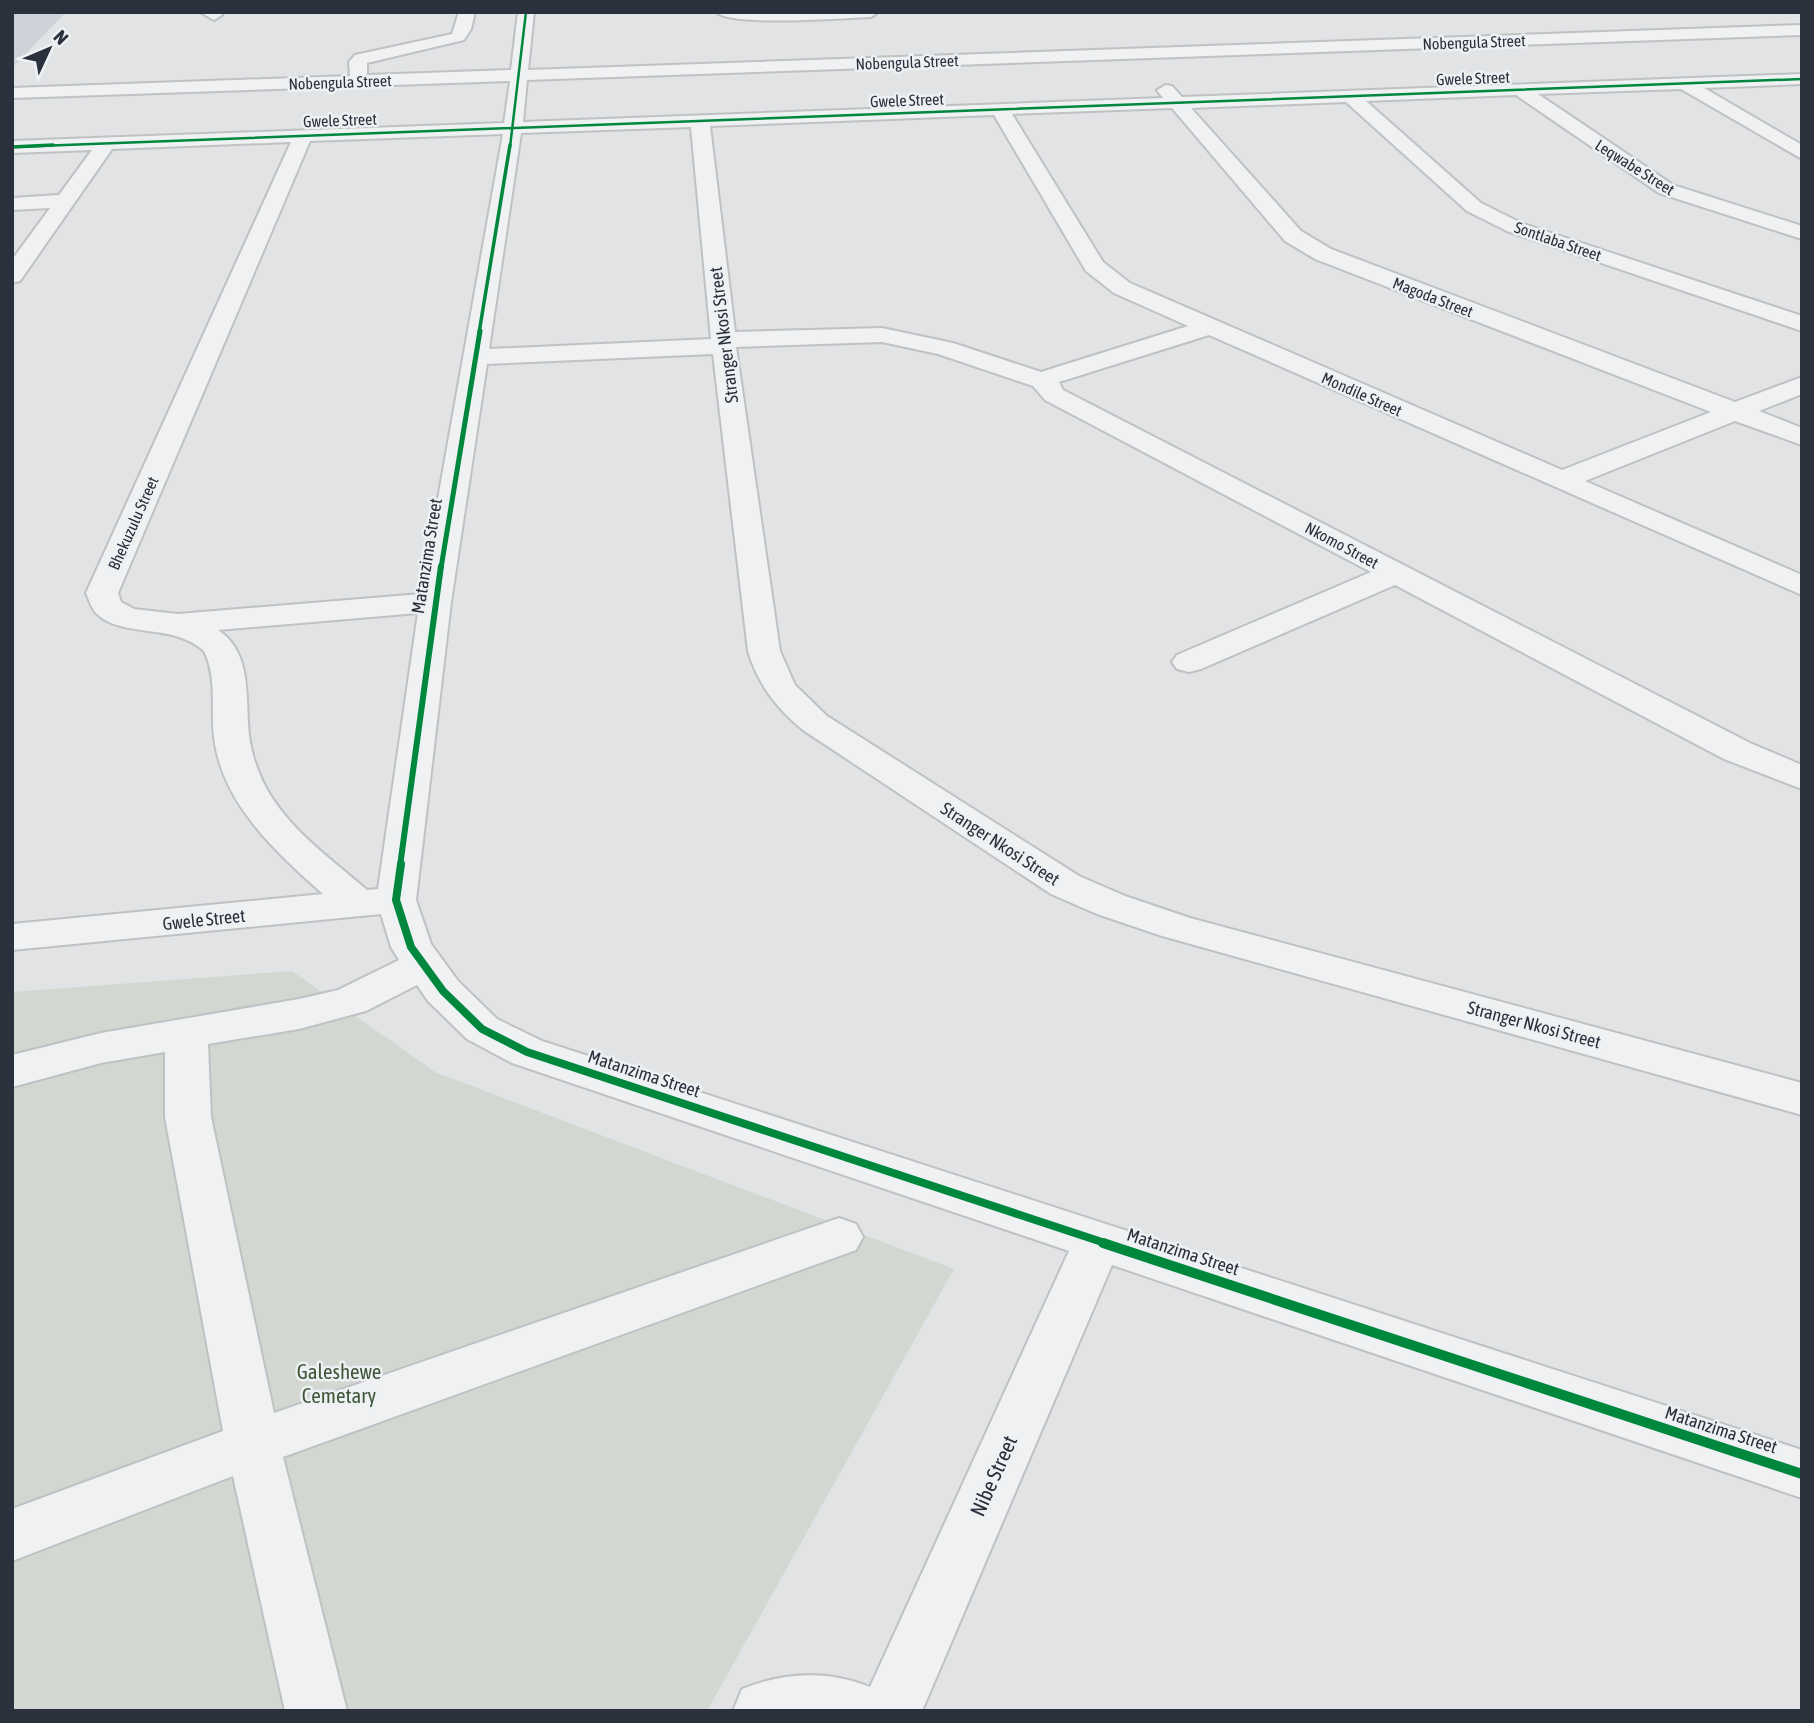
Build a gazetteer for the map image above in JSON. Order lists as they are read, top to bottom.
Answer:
{
  "streets": {
    "street": [
      "Nobengula Street",
      "Gwele Street",
      "Leqwabe Street",
      "Sontlaba Street",
      "Magoda Street",
      "Stranger Nkosi Street",
      "Mondile Street",
      "Bhekuzulu Street",
      "Nkomo Street",
      "Matanzima Street",
      "Nibe Street"
    ]
  },
  "crossings": [
    ["Nobengula Street", "Magoda Street"],
    ["Nobengula Street", "Matanzima Street"],
    ["Gwele Street", "Leqwabe Street"],
    ["Gwele Street", "Sontlaba Street"],
    ["Gwele Street", "Magoda Street"],
    ["Gwele Street", "Stranger Nkosi Street"],
    ["Gwele Street", "Mondile Street"],
    ["Gwele Street", "Bhekuzulu Street"],
    ["Gwele Street", "Matanzima Street"],
    ["Bhekuzulu Street", "Matanzima Street"],
    ["Matanzima Street", "Nibe Street"]
  ],
  "parks": ["Galeshewe Cemetary"],
  "north": "top right"
}
